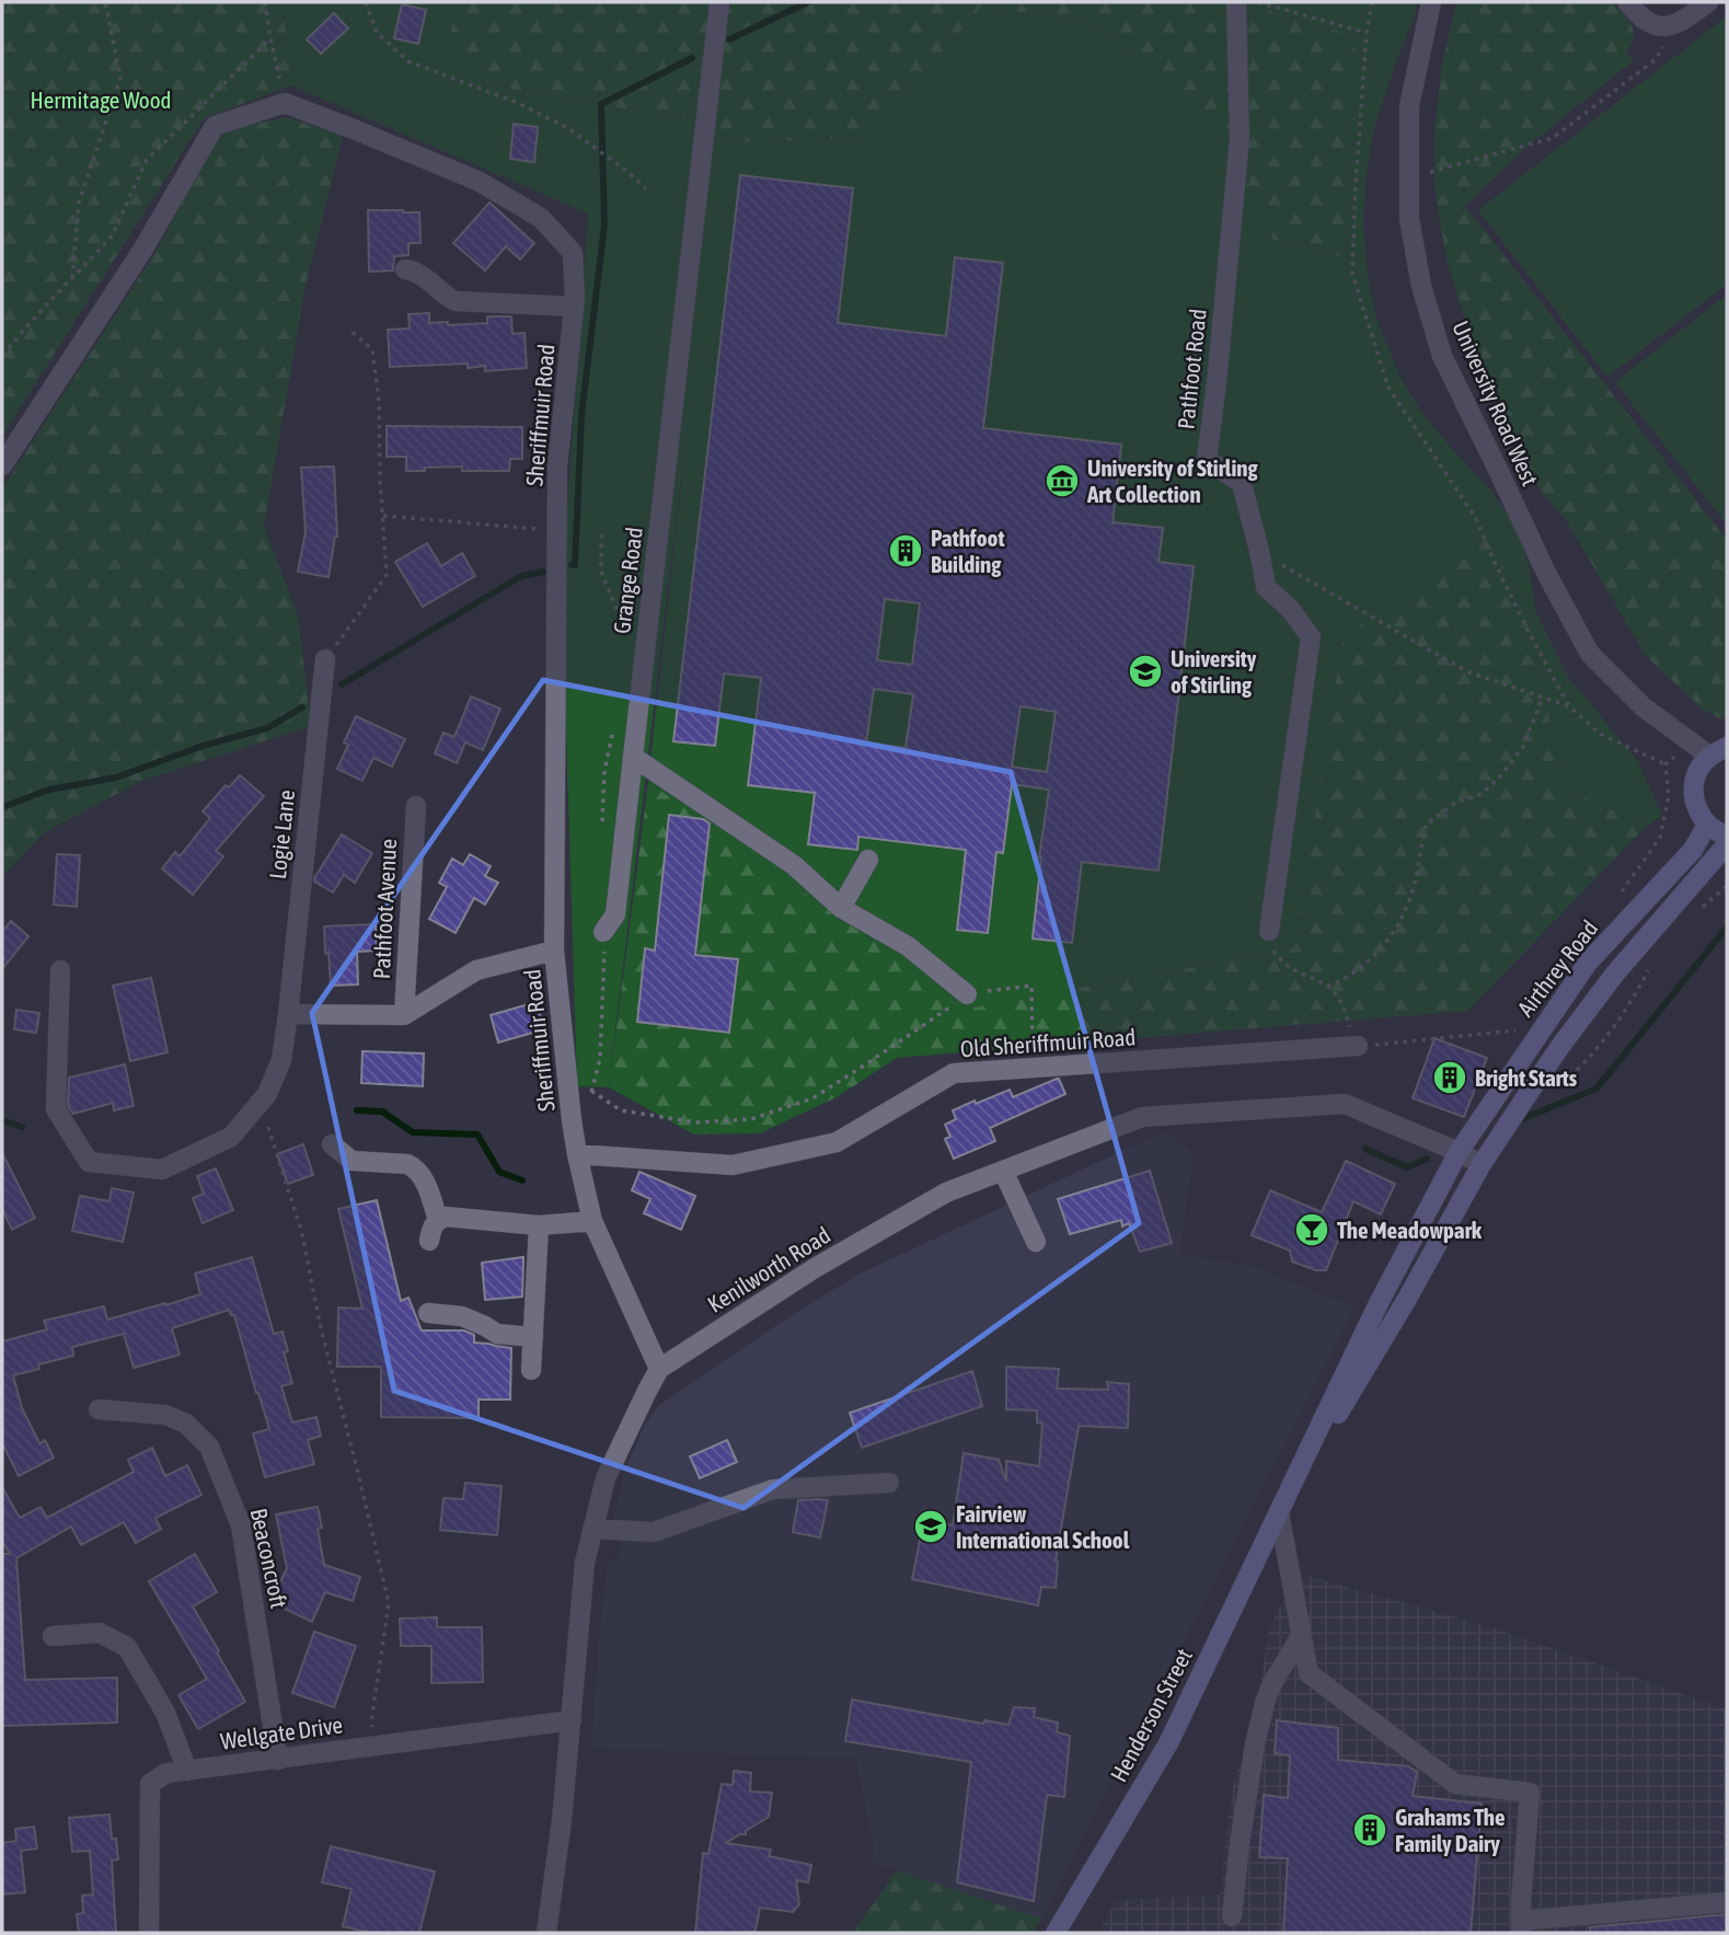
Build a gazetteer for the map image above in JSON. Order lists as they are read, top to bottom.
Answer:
{
  "streets": {
    "main road": ["Airthrey Road", "Henderson Street"],
    "street": [
      "Pathfoot Road",
      "University Road West",
      "Sheriffmuir Road",
      "Grange Road",
      "Logie Lane",
      "Pathfoot Avenue",
      "Old Sheriffmuir Road",
      "Kenilworth Road",
      "Beaconcroft",
      "Wellgate Drive"
    ]
  },
  "crossings": [
    ["Sheriffmuir Road", "Old Sheriffmuir Road"],
    ["Sheriffmuir Road", "Kenilworth Road"],
    ["Airthrey Road", "Kenilworth Road"],
    ["Airthrey Road", "Henderson Street"],
    ["Kenilworth Road", "Henderson Street"],
    ["Kenilworth Road", "Wellgate Drive"],
    ["Beaconcroft", "Wellgate Drive"]
  ],
  "parks": ["Hermitage Wood"],
  "places": {
    "museum": ["University of Stirling Art Collection"],
    "building": ["Pathfoot Building", "Bright Starts", "Grahams The Family Dairy"],
    "school or university": ["University of Stirling", "Fairview International School"],
    "bar": ["The Meadowpark"]
  }
}
